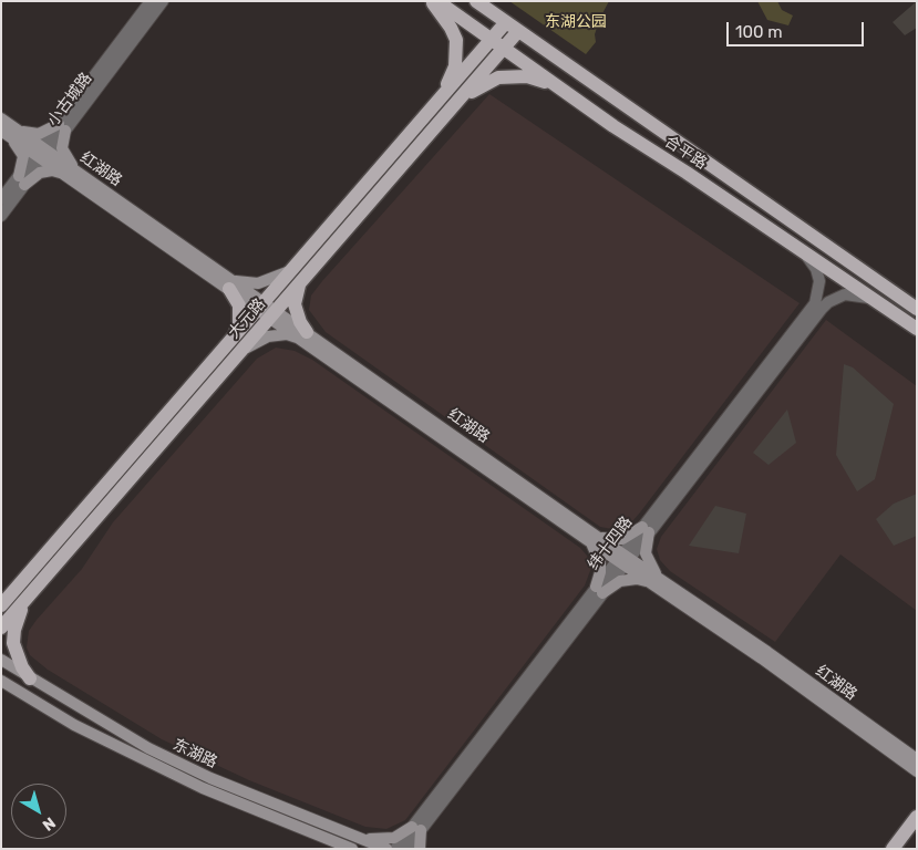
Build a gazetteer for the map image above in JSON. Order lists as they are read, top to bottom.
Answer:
{
  "streets": {
    "main road": [
      "合平路",
      "红湖路",
      "大元路",
      "东湖路"
    ],
    "street": ["小古城路", "纬十四路"]
  },
  "crossings": [
    ["小古城路", "红湖路"],
    ["合平路", "大元路"],
    ["合平路", "纬十四路"],
    ["红湖路", "大元路"],
    ["红湖路", "纬十四路"]
  ],
  "parks": ["东湖公园"],
  "scale_bar": "100 m",
  "north": "bottom right"
}
